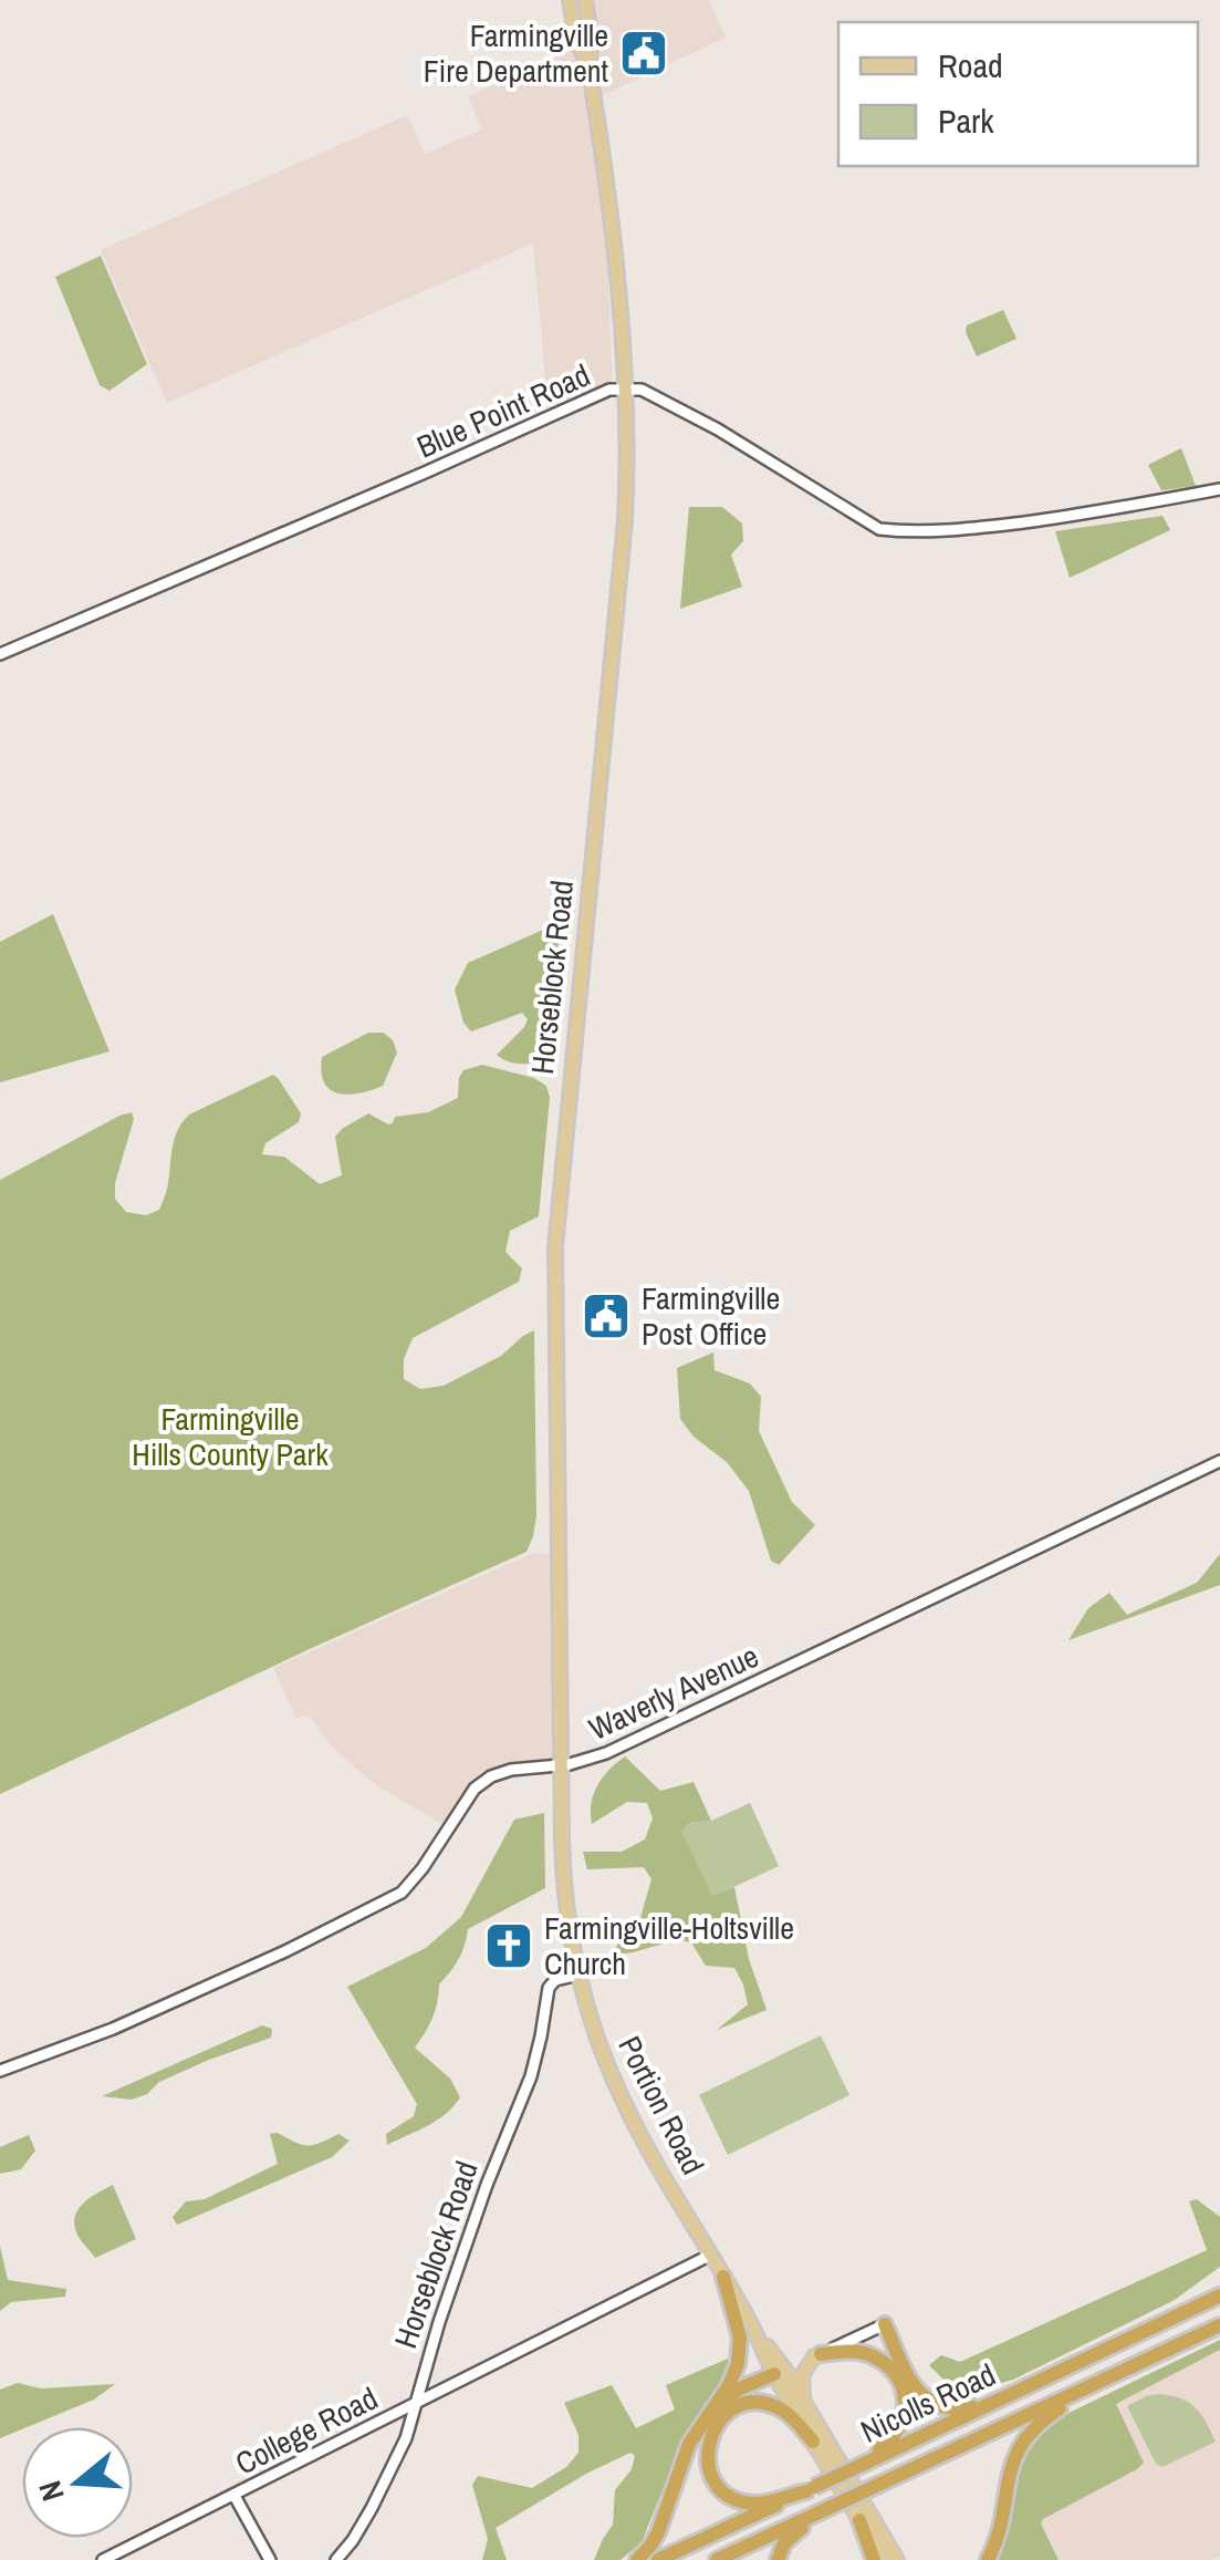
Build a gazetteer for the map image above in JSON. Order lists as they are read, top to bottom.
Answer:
{
  "streets": {
    "highway": ["Nicolls Road"],
    "main road": ["Horseblock Road", "Portion Road"],
    "street": ["Blue Point Road", "Waverly Avenue", "College Road"]
  },
  "crossings": [
    ["Blue Point Road", "Horseblock Road"],
    ["Horseblock Road", "Waverly Avenue"],
    ["Horseblock Road", "Portion Road"],
    ["Horseblock Road", "College Road"],
    ["Portion Road", "College Road"]
  ],
  "parks": ["Farmingville Hills County Park"],
  "places": {
    "public building": ["Farmingville Fire Department", "Farmingville Post Office"],
    "church": ["Farmingville-Holtsville Church"]
  },
  "legend": ["Road", "Park"],
  "north": "left"
}
